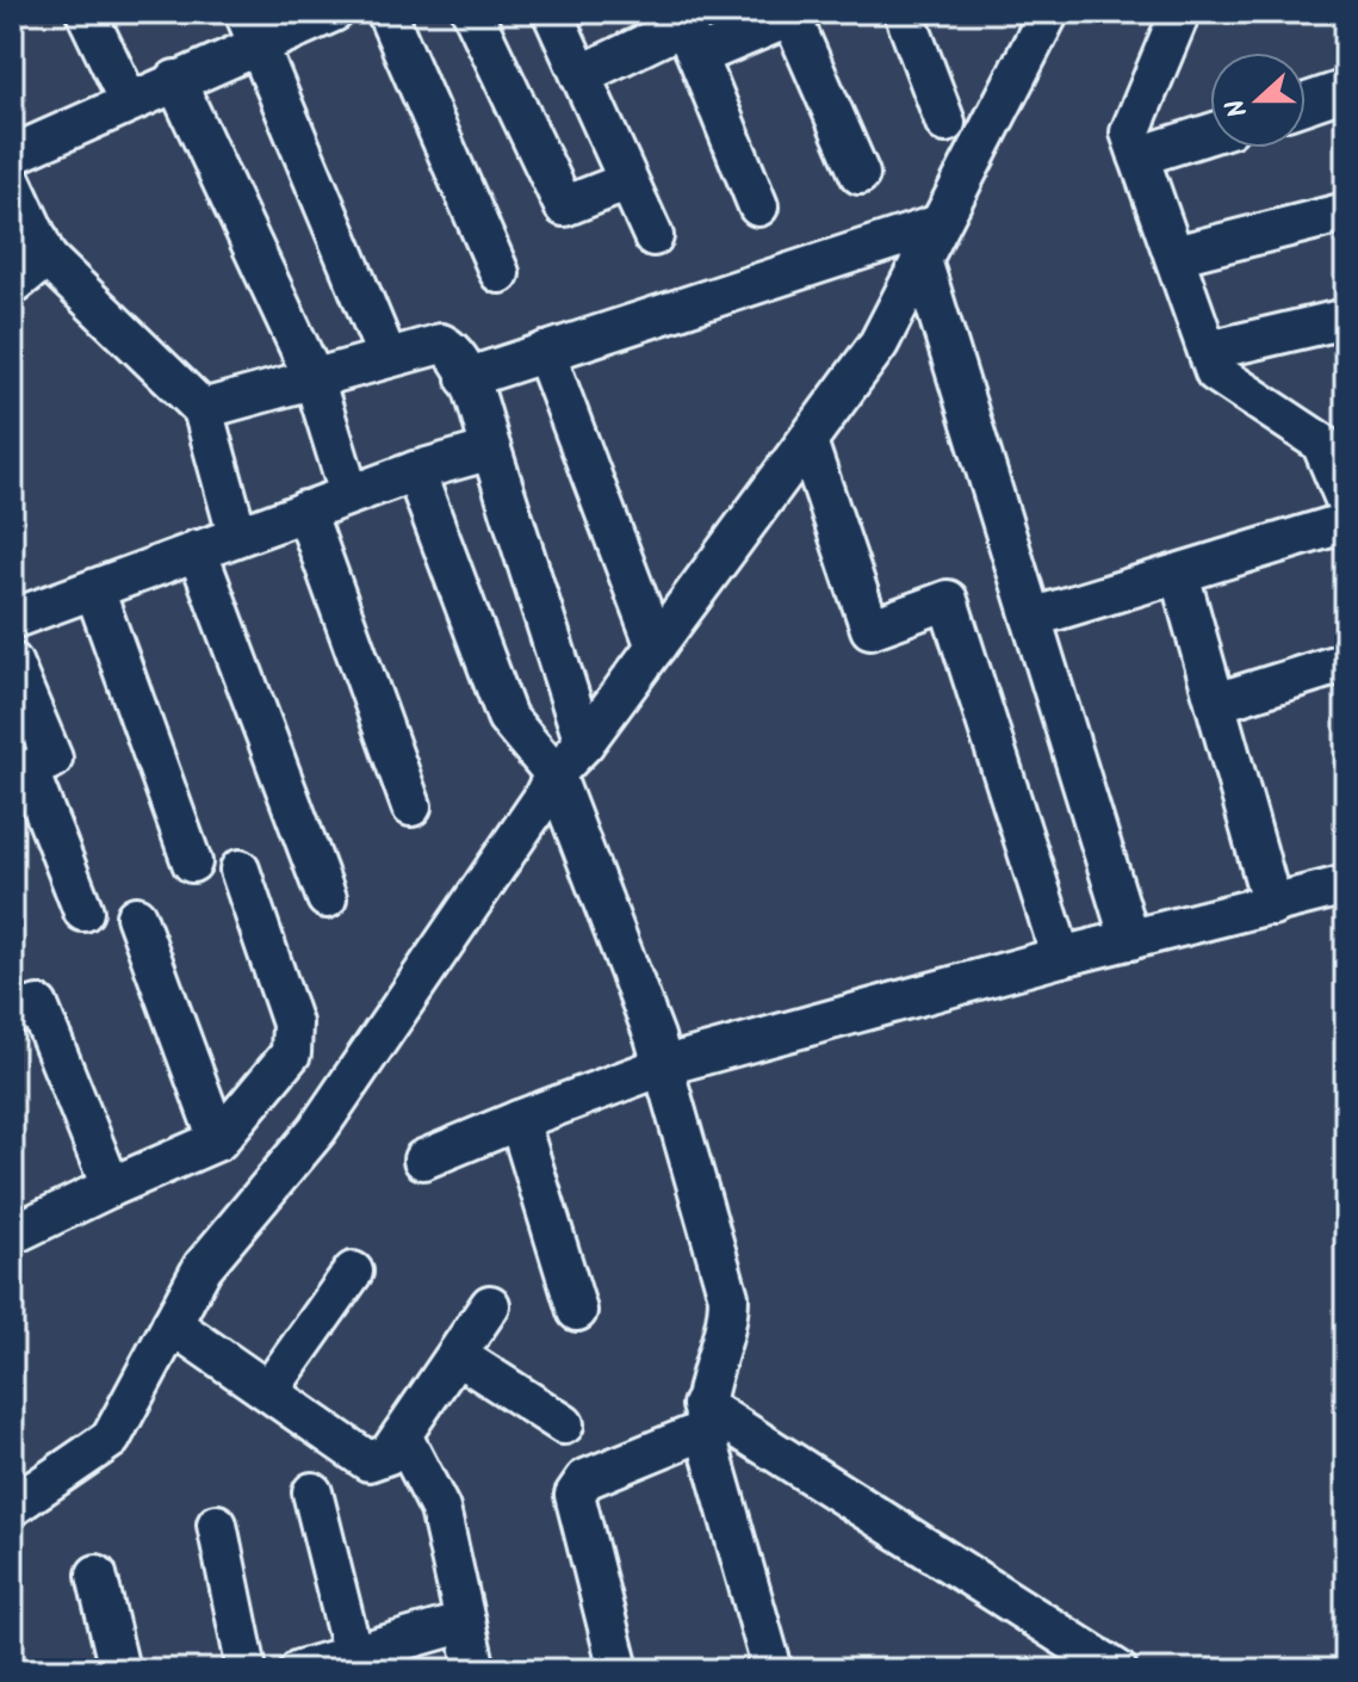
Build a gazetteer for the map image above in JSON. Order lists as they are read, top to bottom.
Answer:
{
  "north": "left"
}
